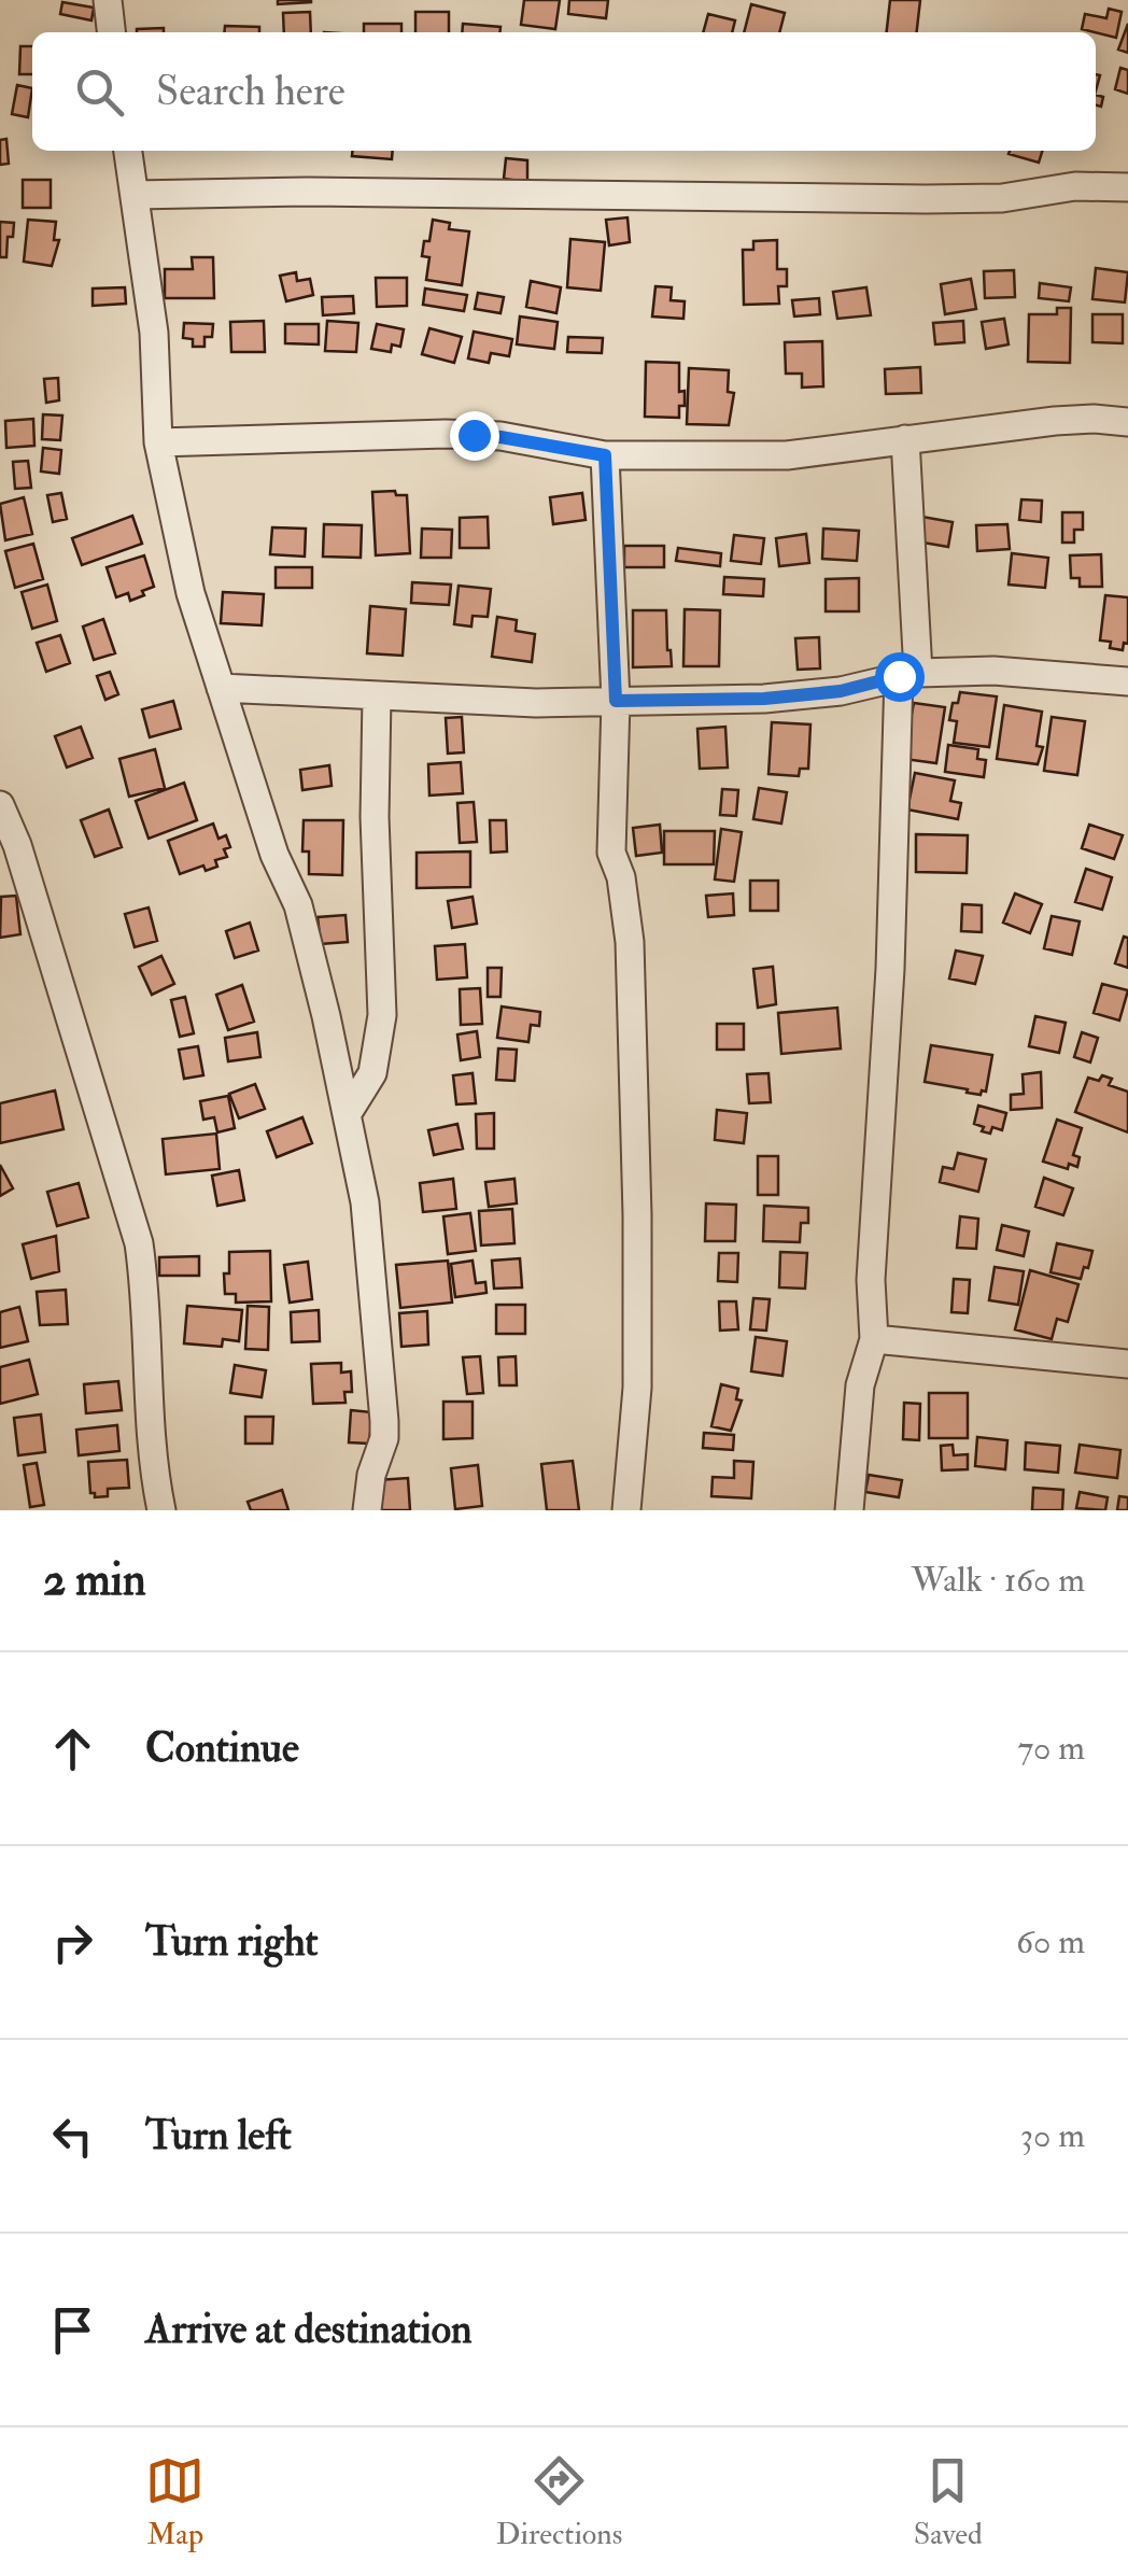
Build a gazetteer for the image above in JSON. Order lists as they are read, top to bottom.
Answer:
{
  "page": {
    "search": "Search here",
    "heading": ["2 min", "Walk · 160 m"],
    "list": [
      ["Continue", "70 m"],
      ["Turn right", "60 m"],
      ["Turn left", "30 m"],
      "Arrive at destination"
    ],
    "nav": ["Map", "Directions", "Saved"]
  }
}
